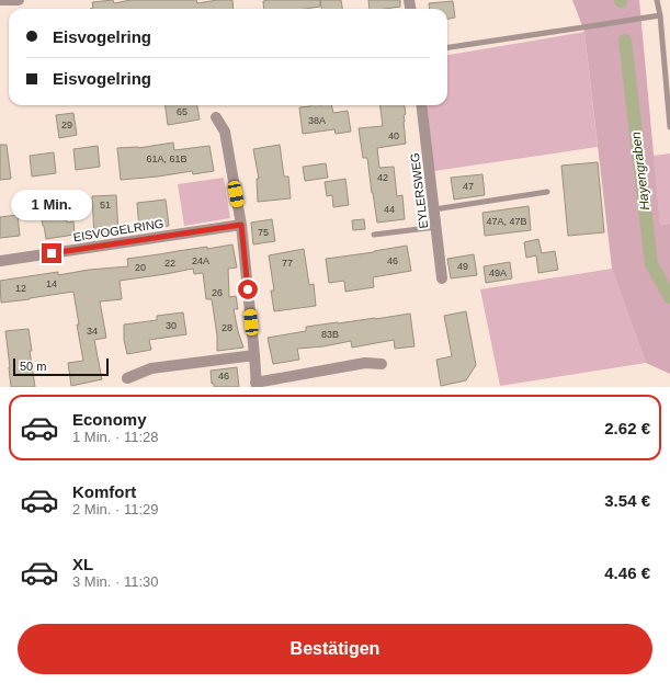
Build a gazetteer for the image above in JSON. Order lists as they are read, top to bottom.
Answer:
{
  "streets": {
    "street": ["EYLERSWEG", "EISVOGELRING"]
  },
  "water": ["Hayengraben"],
  "house_numbers": [
    "65",
    "38A",
    "29",
    "40",
    "61A, 61B",
    "42",
    "47",
    "51",
    "44",
    "47A, 47B",
    "75",
    "24A",
    "46",
    "22",
    "77",
    "49",
    "20",
    "49A",
    "14",
    "12",
    "26",
    "30",
    "28",
    "34",
    "83B",
    "46"
  ],
  "scale_bar": "50 m",
  "page": {
    "banner": ["Eisvogelring", "Eisvogelring"],
    "bubble": "1 Min.",
    "scale": "50 m",
    "list": [
      {
        "name": "Economy",
        "note": "1 Min. · 11:28",
        "value": "2.62 €"
      },
      {
        "name": "Komfort",
        "note": "2 Min. · 11:29",
        "value": "3.54 €"
      },
      {
        "name": "XL",
        "note": "3 Min. · 11:30",
        "value": "4.46 €"
      }
    ],
    "buttons": "Bestätigen"
  }
}
